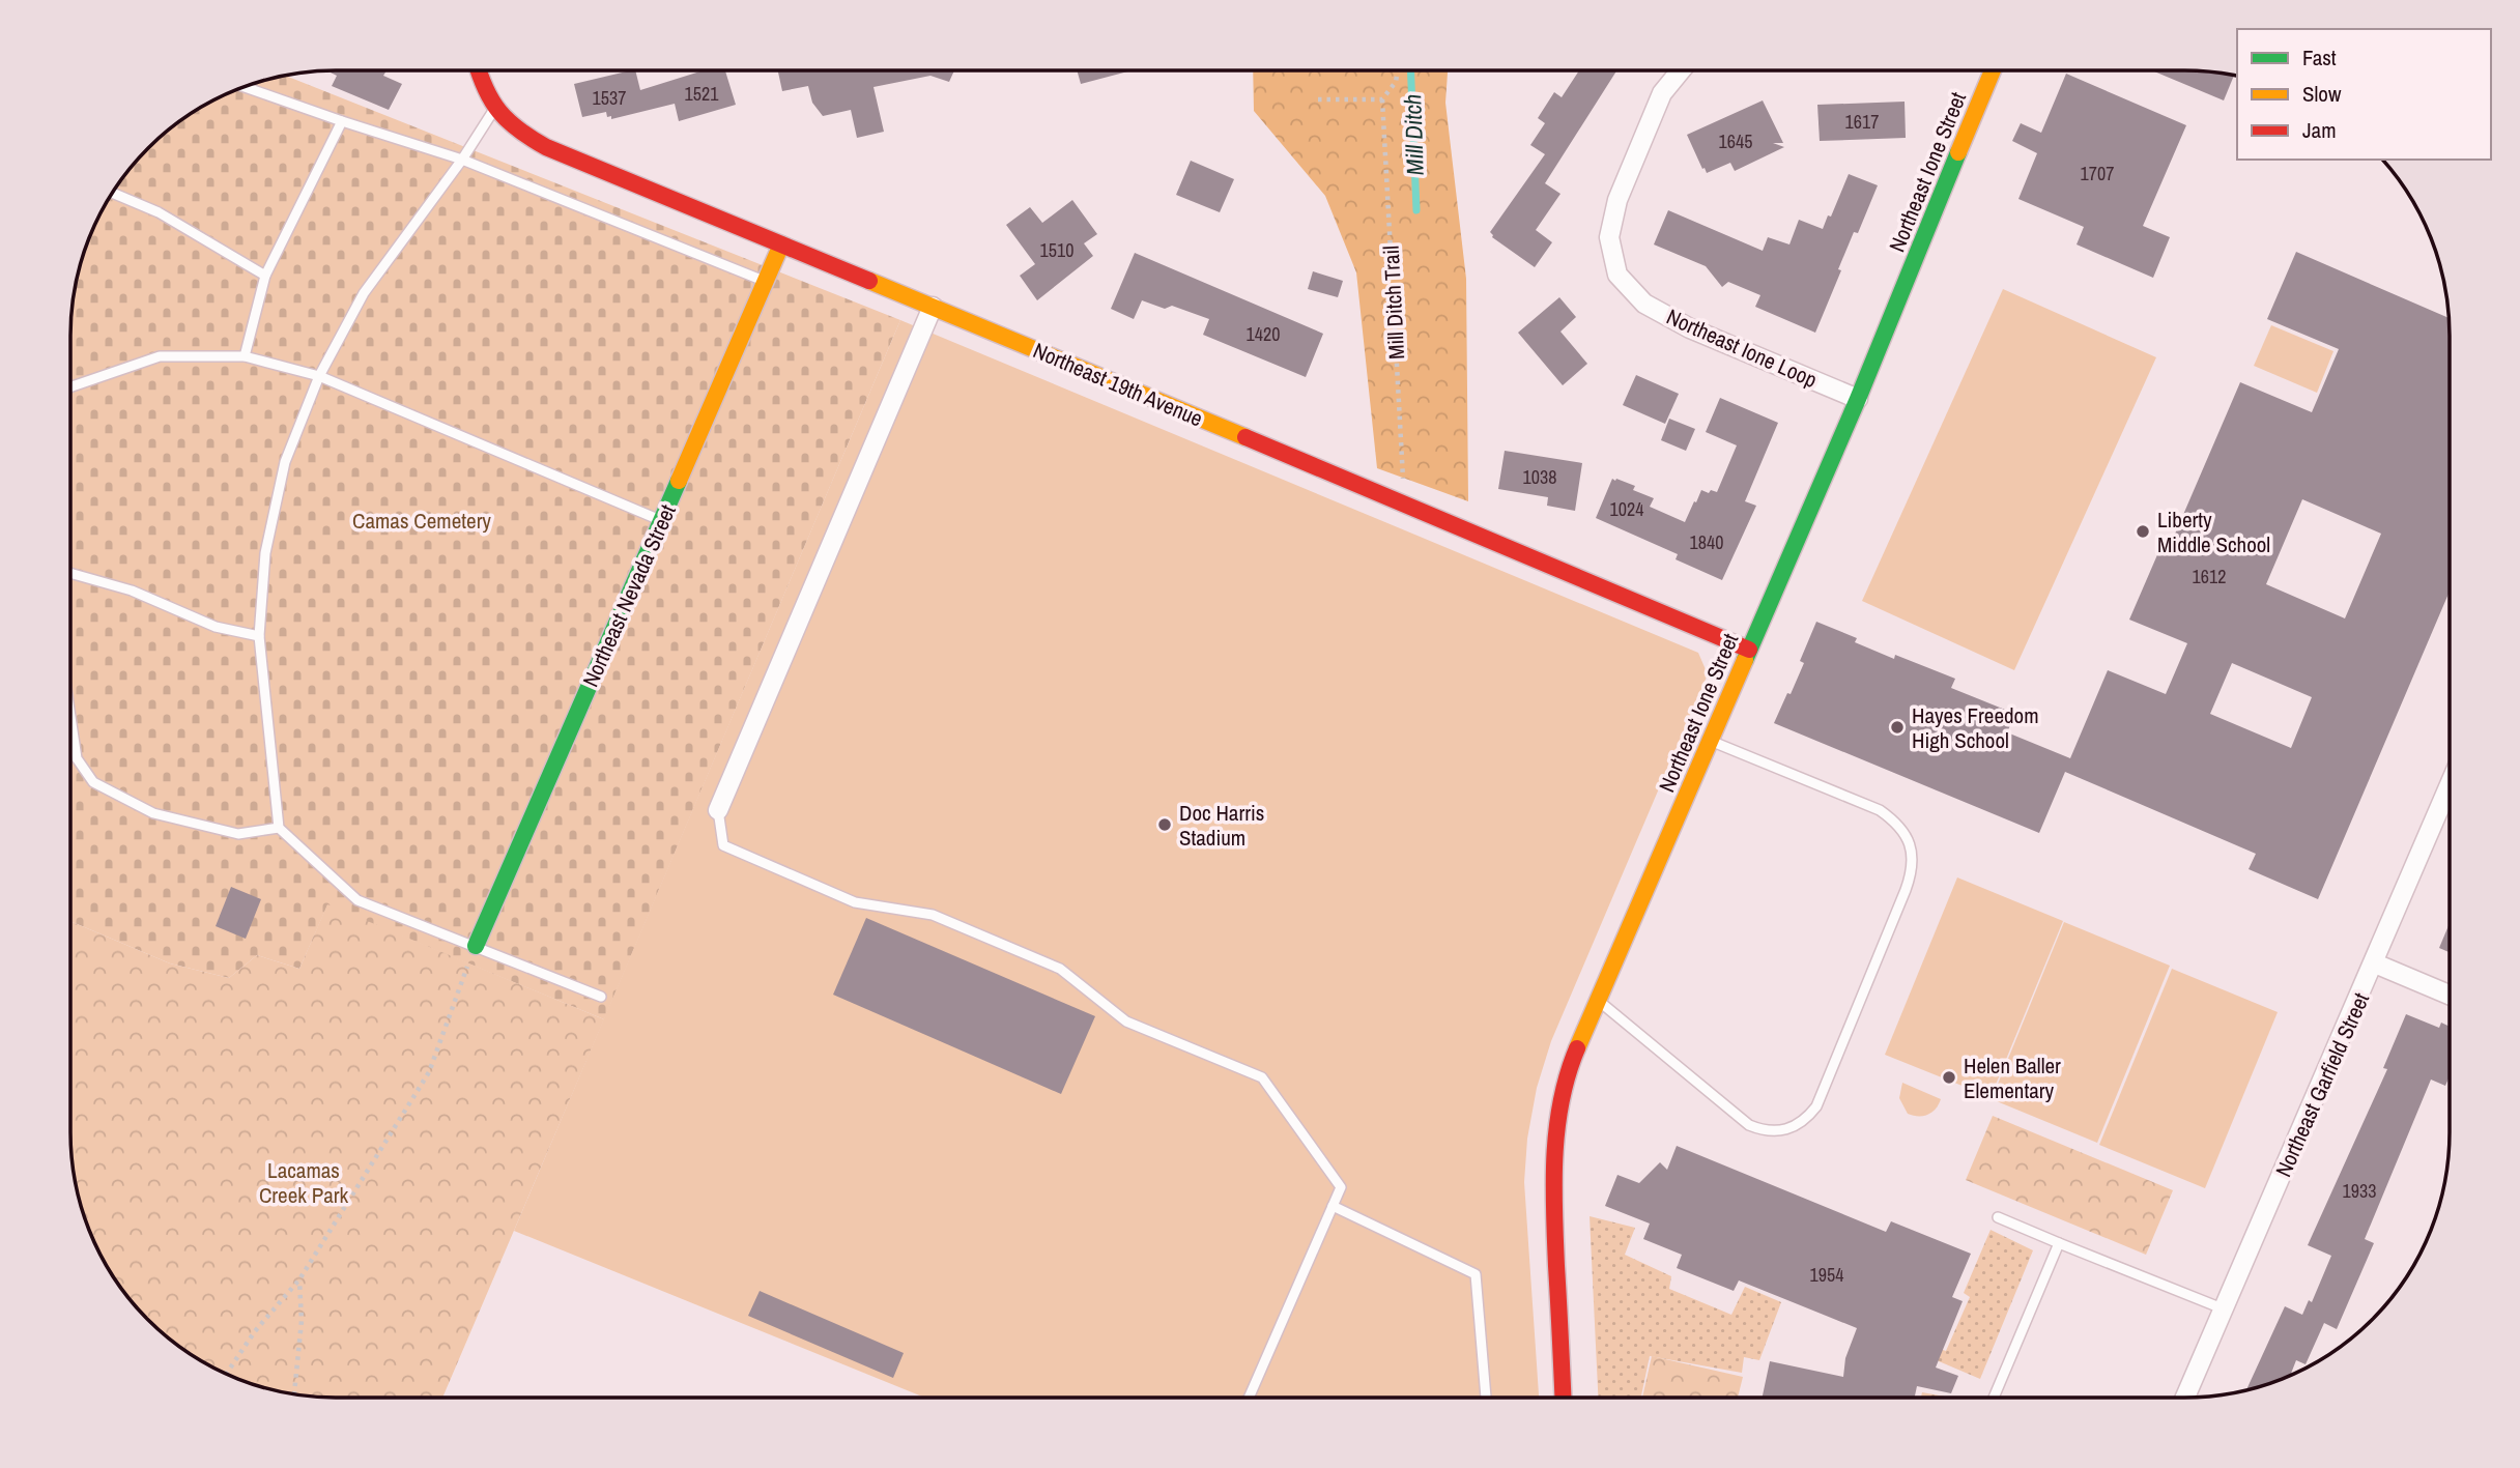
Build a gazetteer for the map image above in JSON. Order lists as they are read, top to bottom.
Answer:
{
  "streets": {
    "street": [
      "Northeast Ione Street",
      "Northeast Ione Loop",
      "Northeast 19th Avenue",
      "Northeast Nevada Street",
      "Northeast Garfield Street"
    ],
    "path": ["Mill Ditch Trail"]
  },
  "crossings": [
    ["Northeast Ione Street", "Northeast Ione Loop"],
    ["Northeast Ione Street", "Northeast 19th Avenue"],
    ["Mill Ditch Trail", "Northeast 19th Avenue"],
    ["Northeast 19th Avenue", "Northeast Nevada Street"]
  ],
  "water": ["Mill Ditch"],
  "parks": ["Camas Cemetery", "Lacamas Creek Park"],
  "places": [
    "Liberty Middle School",
    "Hayes Freedom High School",
    "Doc Harris Stadium",
    "Helen Baller Elementary"
  ],
  "house_numbers": [
    "1521",
    "1537",
    "1617",
    "1645",
    "1707",
    "1510",
    "1420",
    "1038",
    "1024",
    "1840",
    "1612",
    "1933",
    "1954"
  ],
  "legend": ["Fast", "Slow", "Jam"]
}
